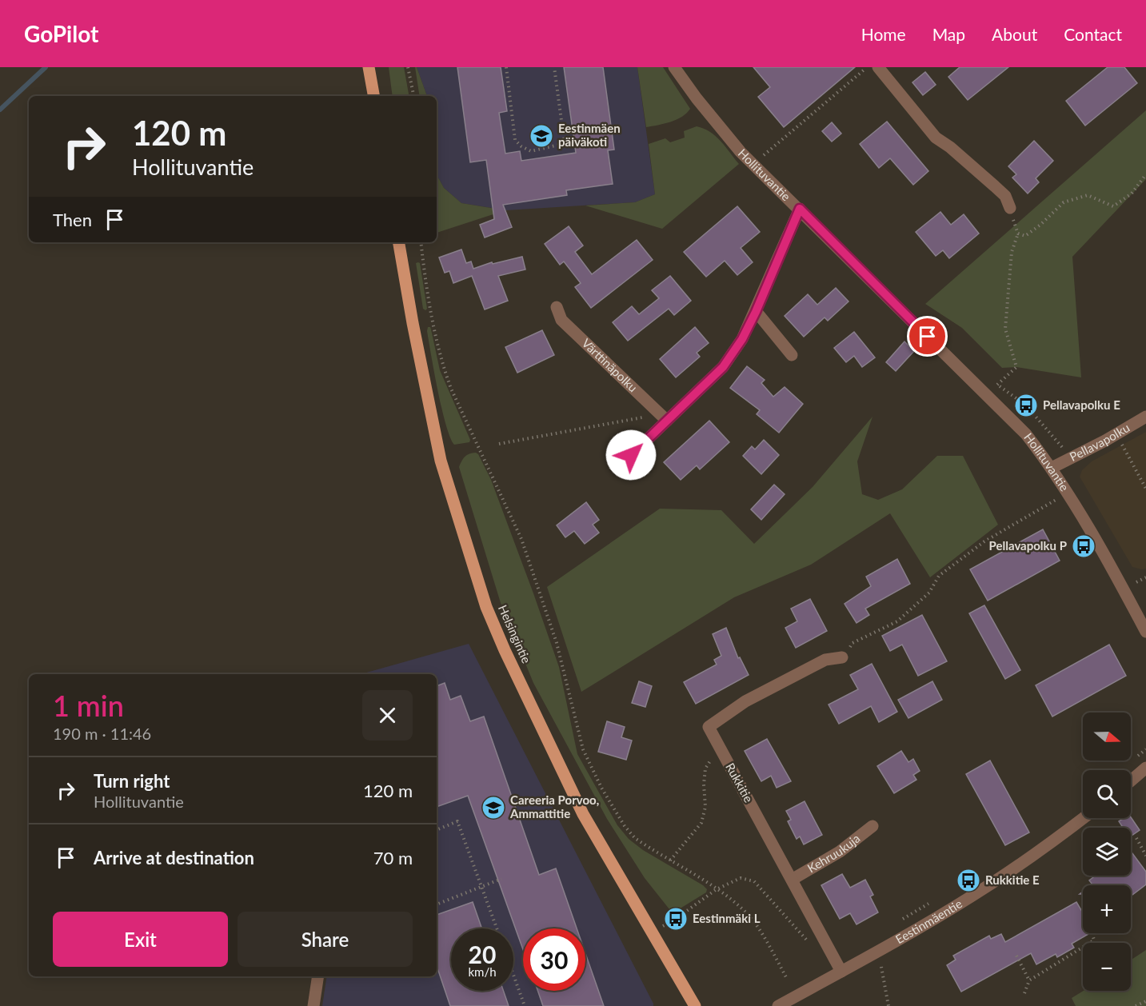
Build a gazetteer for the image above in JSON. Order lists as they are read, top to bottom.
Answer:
{
  "streets": {
    "main road": ["Helsingintie"],
    "street": [
      "Hollituvantie",
      "Värttinäpolku",
      "Pellavapolku",
      "Rukkitie",
      "Kehruukuja",
      "Eestinmäentie"
    ]
  },
  "crossings": [
    ["Hollituvantie", "Pellavapolku"],
    ["Rukkitie", "Kehruukuja"],
    ["Rukkitie", "Eestinmäentie"]
  ],
  "places": {
    "school or university": ["Eestinmäen päiväkoti", "Careeria Porvoo, Ammattitie"],
    "bus stop": [
      "Pellavapolku E",
      "Pellavapolku P",
      "Rukkitie E",
      "Eestinmäki L"
    ]
  },
  "north": "right",
  "page": {
    "header": "GoPilot",
    "nav": [
      "Home",
      "Map",
      "About",
      "Contact"
    ],
    "turn": ["120 m", "Hollituvantie"],
    "then": "Then",
    "heading": ["1 min", "190 m · 11:46"],
    "map_buttons": ["+", "−"],
    "list": [
      {
        "name": "Turn right",
        "note": "Hollituvantie",
        "value": "120 m"
      },
      {
        "name": "Arrive at destination",
        "value": "70 m"
      }
    ],
    "buttons": ["Exit", "Share"],
    "speed": "20 km/h",
    "limit": "30"
  }
}
